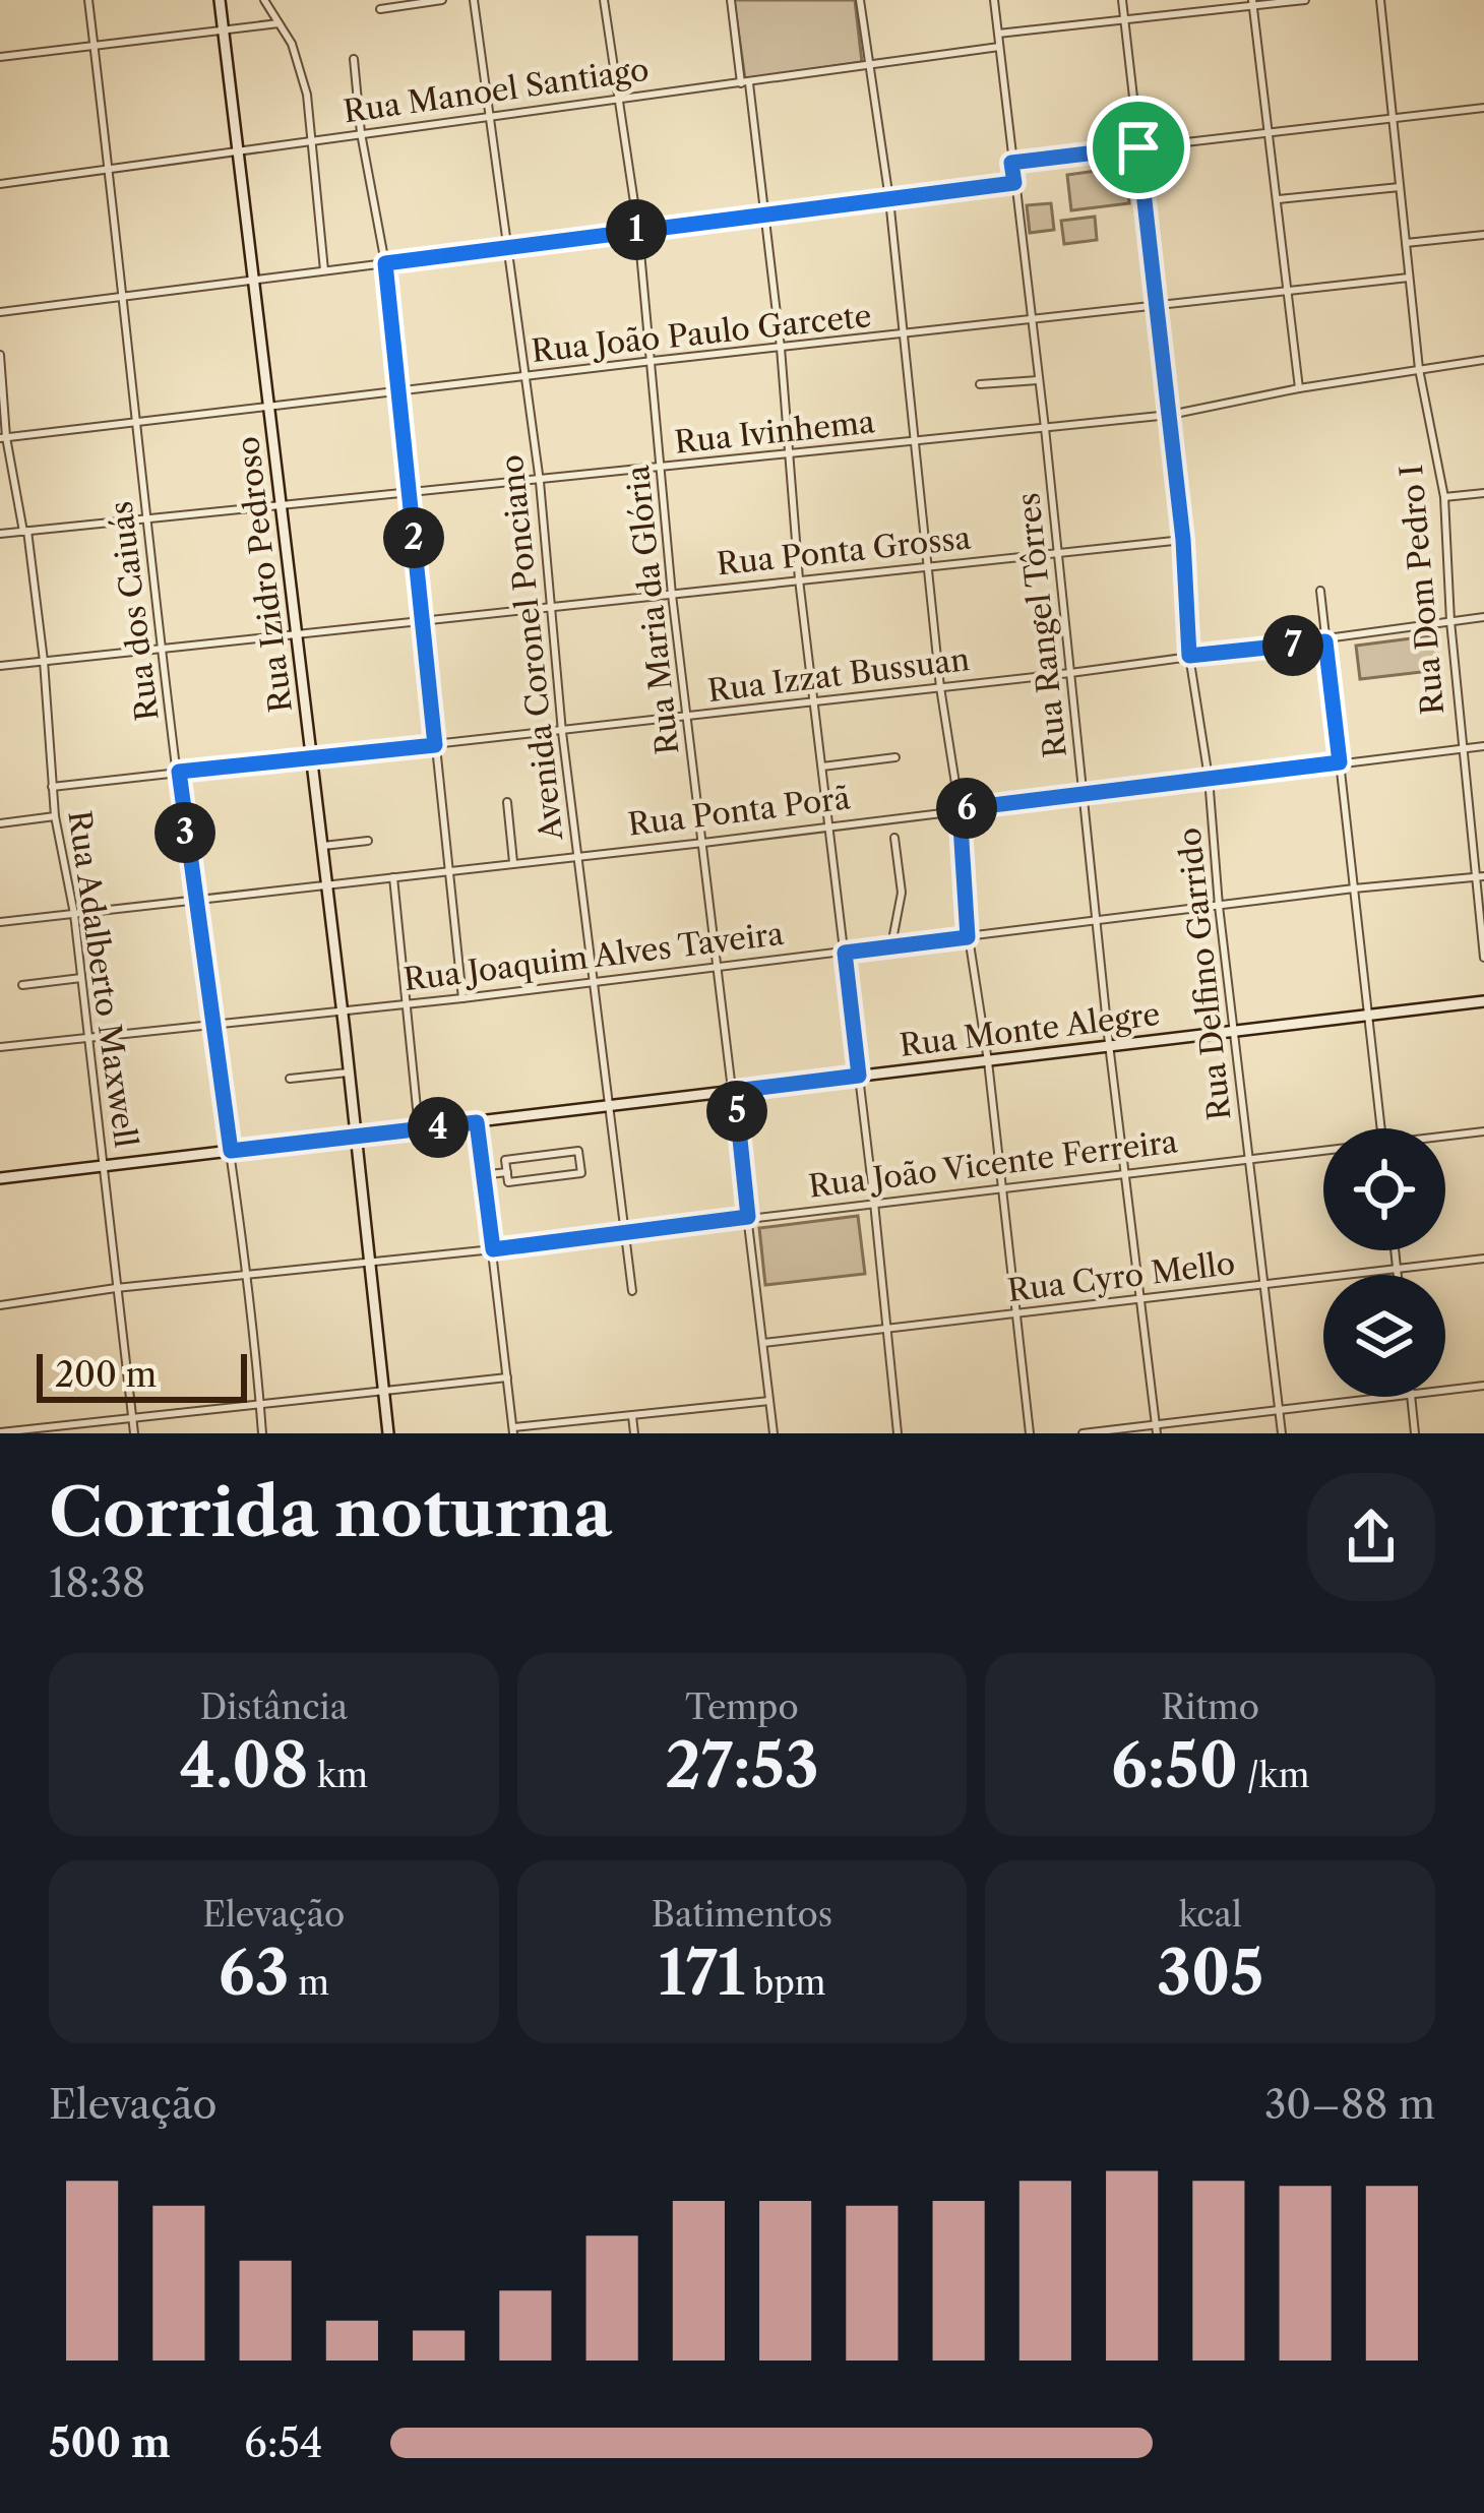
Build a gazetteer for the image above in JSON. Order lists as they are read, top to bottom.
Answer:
{
  "streets": {
    "street": [
      "Rua Manoel Santiago",
      "Rua João Paulo Garcete",
      "Rua Ivinhema",
      "Rua Ponta Grossa",
      "Rua Izidro Pedroso",
      "Rua Dom Pedro I",
      "Rua Maria da Glória",
      "Rua dos Caiuás",
      "Rua Rangel Tôrres",
      "Avenida Coronel Ponciano",
      "Rua Izzat Bussuan",
      "Rua Ponta Porã",
      "Rua Joaquim Alves Taveira",
      "Rua Delfino Garrido",
      "Rua Adalberto Maxwell",
      "Rua Monte Alegre",
      "Rua João Vicente Ferreira",
      "Rua Cyro Mello"
    ]
  },
  "crossings": [
    ["Rua Manoel Santiago", "Rua Izidro Pedroso"],
    ["Rua Manoel Santiago", "Rua Maria da Glória"],
    ["Rua Manoel Santiago", "Rua dos Caiuás"],
    ["Rua Manoel Santiago", "Rua Rangel Tôrres"],
    ["Rua Manoel Santiago", "Avenida Coronel Ponciano"],
    ["Rua João Paulo Garcete", "Rua Izidro Pedroso"],
    ["Rua João Paulo Garcete", "Rua Dom Pedro I"],
    ["Rua João Paulo Garcete", "Rua Maria da Glória"],
    ["Rua João Paulo Garcete", "Rua dos Caiuás"],
    ["Rua João Paulo Garcete", "Rua Rangel Tôrres"],
    ["Rua João Paulo Garcete", "Avenida Coronel Ponciano"],
    ["Rua João Paulo Garcete", "Rua Delfino Garrido"],
    ["Rua João Paulo Garcete", "Rua Adalberto Maxwell"],
    ["Rua Ivinhema", "Rua Izidro Pedroso"],
    ["Rua Ivinhema", "Rua Dom Pedro I"],
    ["Rua Ivinhema", "Rua Maria da Glória"],
    ["Rua Ivinhema", "Rua dos Caiuás"],
    ["Rua Ivinhema", "Rua Rangel Tôrres"],
    ["Rua Ivinhema", "Avenida Coronel Ponciano"],
    ["Rua Ivinhema", "Rua Delfino Garrido"],
    ["Rua Ivinhema", "Rua Adalberto Maxwell"],
    ["Rua Ponta Grossa", "Rua Izidro Pedroso"],
    ["Rua Ponta Grossa", "Rua Maria da Glória"],
    ["Rua Ponta Grossa", "Rua dos Caiuás"],
    ["Rua Ponta Grossa", "Rua Rangel Tôrres"],
    ["Rua Ponta Grossa", "Avenida Coronel Ponciano"],
    ["Rua Ponta Grossa", "Rua Delfino Garrido"],
    ["Rua Ponta Grossa", "Rua Adalberto Maxwell"],
    ["Rua Izidro Pedroso", "Rua Izzat Bussuan"],
    ["Rua Izidro Pedroso", "Rua Ponta Porã"],
    ["Rua Izidro Pedroso", "Rua Joaquim Alves Taveira"],
    ["Rua Izidro Pedroso", "Rua Monte Alegre"],
    ["Rua Izidro Pedroso", "Rua João Vicente Ferreira"],
    ["Rua Dom Pedro I", "Rua Izzat Bussuan"],
    ["Rua Dom Pedro I", "Rua Ponta Porã"],
    ["Rua Dom Pedro I", "Rua Joaquim Alves Taveira"],
    ["Rua Maria da Glória", "Rua Izzat Bussuan"],
    ["Rua Maria da Glória", "Rua Ponta Porã"],
    ["Rua Maria da Glória", "Rua Joaquim Alves Taveira"],
    ["Rua Maria da Glória", "Rua Monte Alegre"],
    ["Rua Maria da Glória", "Rua João Vicente Ferreira"],
    ["Rua Maria da Glória", "Rua Cyro Mello"],
    ["Rua dos Caiuás", "Rua Izzat Bussuan"],
    ["Rua dos Caiuás", "Rua Ponta Porã"],
    ["Rua dos Caiuás", "Rua Joaquim Alves Taveira"],
    ["Rua dos Caiuás", "Rua Monte Alegre"],
    ["Rua dos Caiuás", "Rua João Vicente Ferreira"],
    ["Rua Rangel Tôrres", "Rua Izzat Bussuan"],
    ["Rua Rangel Tôrres", "Rua Ponta Porã"],
    ["Rua Rangel Tôrres", "Rua Joaquim Alves Taveira"],
    ["Rua Rangel Tôrres", "Rua Monte Alegre"],
    ["Rua Rangel Tôrres", "Rua João Vicente Ferreira"],
    ["Rua Rangel Tôrres", "Rua Cyro Mello"],
    ["Avenida Coronel Ponciano", "Rua Izzat Bussuan"],
    ["Avenida Coronel Ponciano", "Rua Ponta Porã"],
    ["Avenida Coronel Ponciano", "Rua Joaquim Alves Taveira"],
    ["Avenida Coronel Ponciano", "Rua Monte Alegre"],
    ["Avenida Coronel Ponciano", "Rua João Vicente Ferreira"],
    ["Rua Izzat Bussuan", "Rua Delfino Garrido"],
    ["Rua Izzat Bussuan", "Rua Adalberto Maxwell"],
    ["Rua Ponta Porã", "Rua Delfino Garrido"],
    ["Rua Ponta Porã", "Rua Adalberto Maxwell"],
    ["Rua Joaquim Alves Taveira", "Rua Delfino Garrido"],
    ["Rua Joaquim Alves Taveira", "Rua Adalberto Maxwell"],
    ["Rua Delfino Garrido", "Rua Monte Alegre"],
    ["Rua Delfino Garrido", "Rua João Vicente Ferreira"],
    ["Rua Delfino Garrido", "Rua Cyro Mello"],
    ["Rua Adalberto Maxwell", "Rua Monte Alegre"],
    ["Rua Adalberto Maxwell", "Rua João Vicente Ferreira"]
  ],
  "scale_bar": "200 m",
  "page": {
    "pins": [
      "1",
      "2",
      "7",
      "6",
      "3",
      "5",
      "4"
    ],
    "scale": "200 m",
    "heading": ["Corrida noturna", "18:38"],
    "stats": [
      ["Distância", "4.08 km"],
      ["Tempo", "27:53"],
      ["Ritmo", "6:50 /km"],
      ["Elevação", "63 m"],
      ["Batimentos", "171 bpm"],
      ["kcal", "305"]
    ],
    "chart": ["Elevação", "30–88 m"],
    "list": [
      {
        "name": "500 m",
        "note": "6:54"
      }
    ]
  }
}
